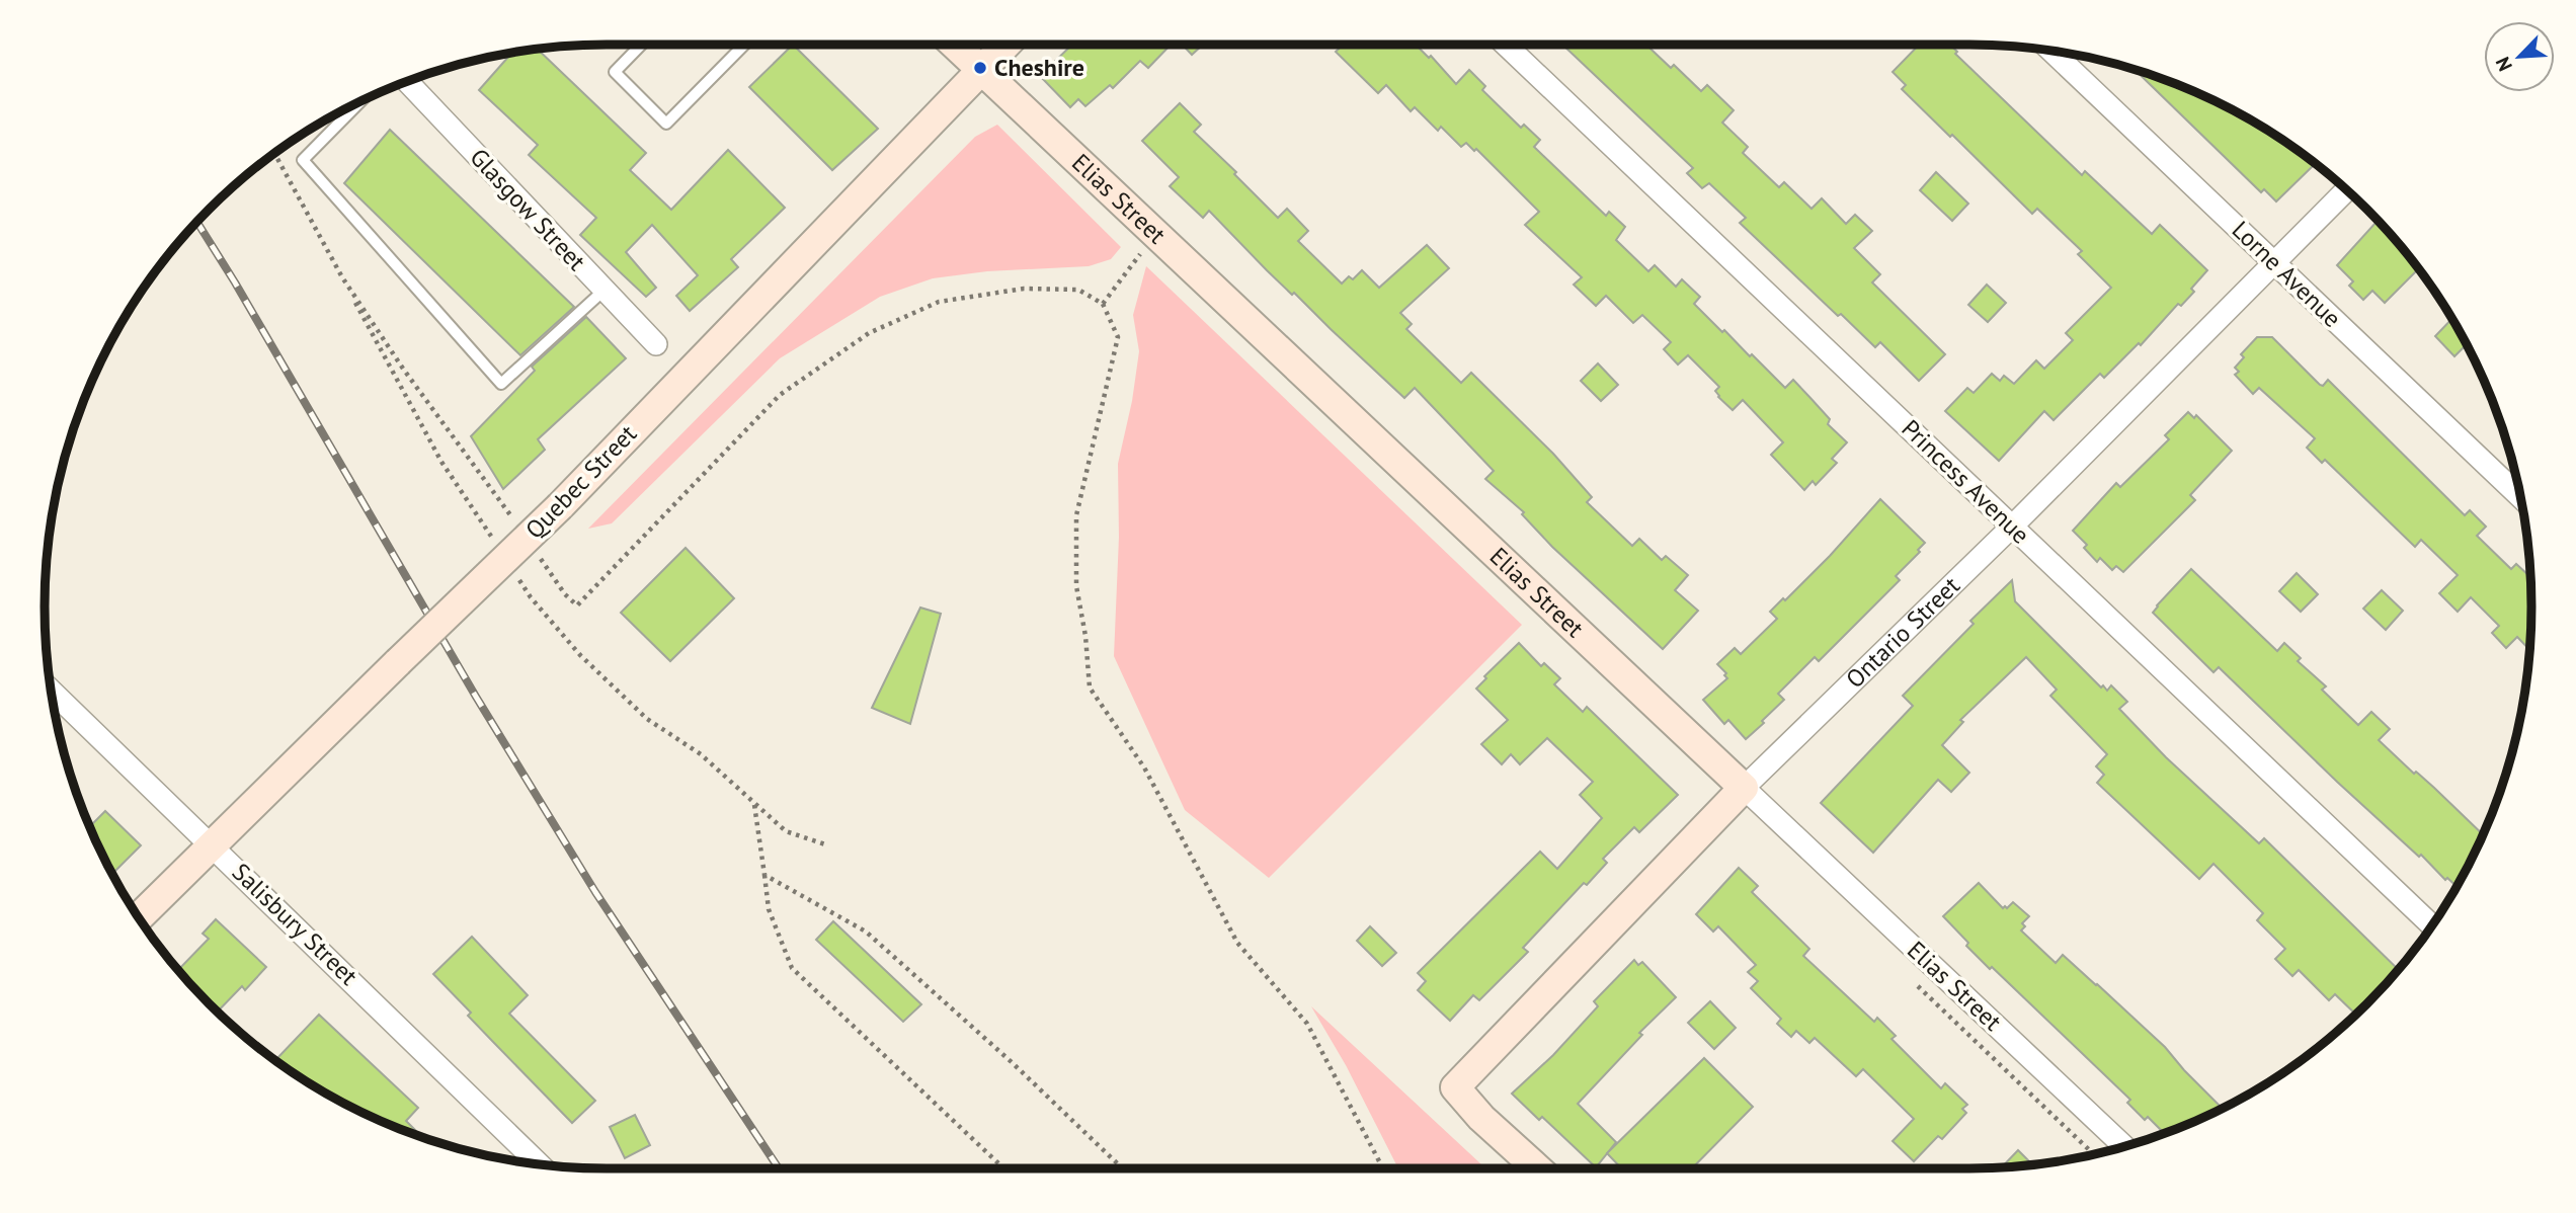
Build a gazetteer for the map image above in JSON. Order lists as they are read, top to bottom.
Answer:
{
  "streets": {
    "street": [
      "Elias Street",
      "Glasgow Street",
      "Lorne Avenue",
      "Quebec Street",
      "Princess Avenue",
      "Ontario Street",
      "Salisbury Street"
    ]
  },
  "crossings": [
    ["Elias Street", "Quebec Street"],
    ["Elias Street", "Ontario Street"],
    ["Lorne Avenue", "Ontario Street"],
    ["Quebec Street", "Salisbury Street"],
    ["Princess Avenue", "Ontario Street"]
  ],
  "places": ["Cheshire"],
  "north": "bottom left"
}
